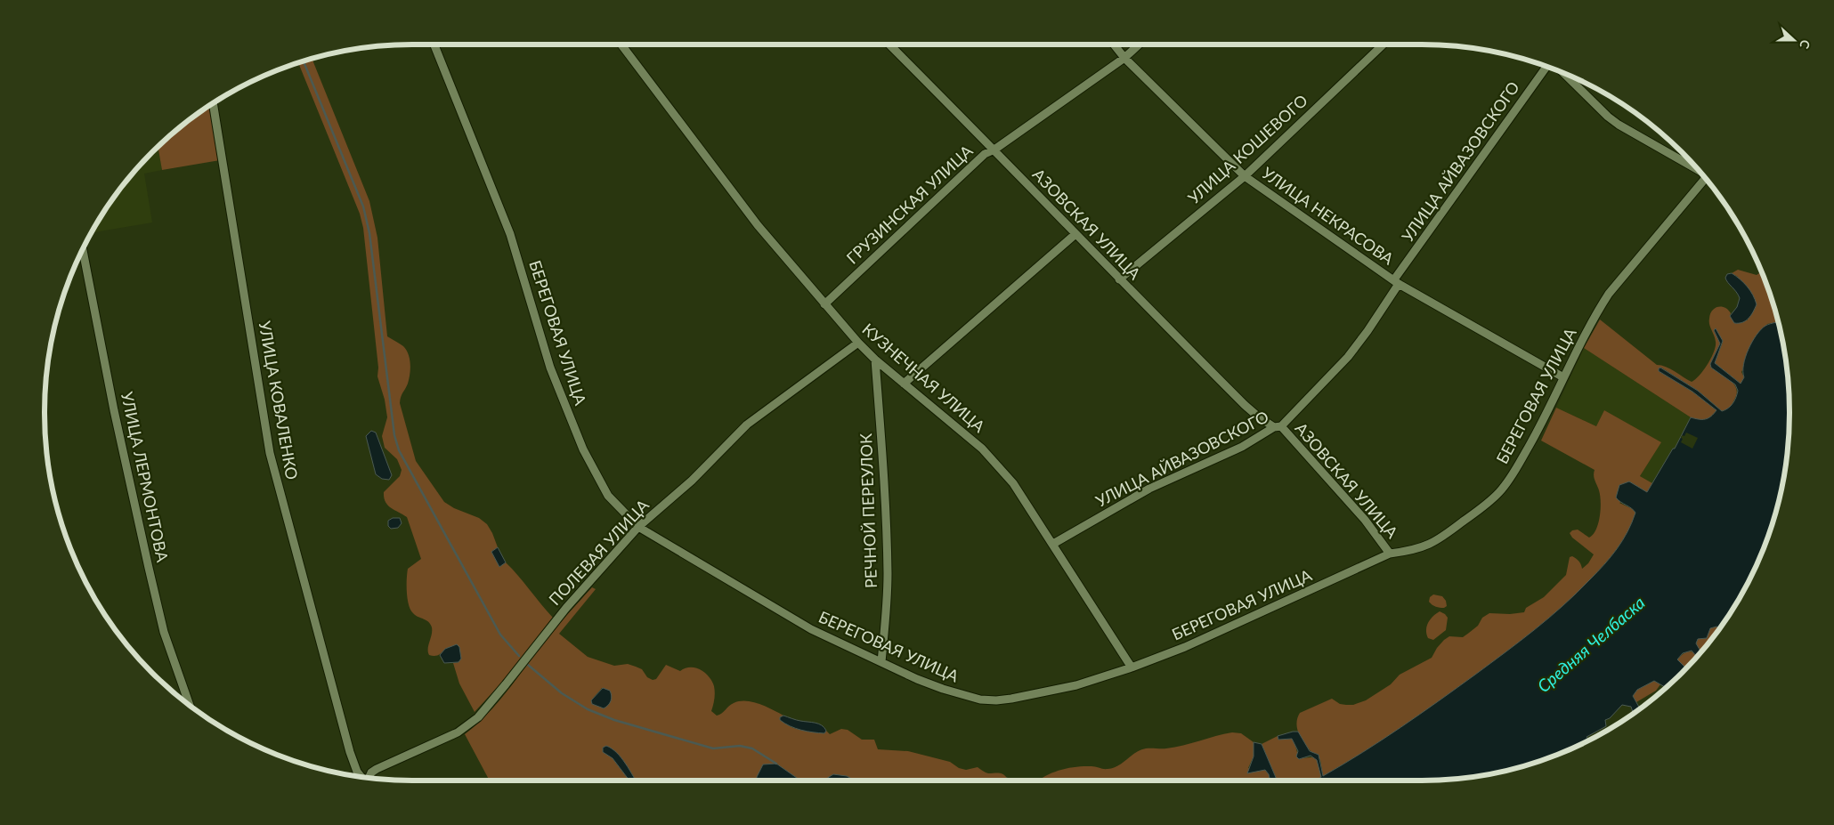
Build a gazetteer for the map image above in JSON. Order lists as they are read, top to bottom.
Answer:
{
  "streets": {
    "street": [
      "УЛИЦА КОШЕВОГО",
      "УЛИЦА АЙВАЗОВСКОГО",
      "ГРУЗИНСКАЯ УЛИЦА",
      "УЛИЦА НЕКРАСОВА",
      "АЗОВСКАЯ УЛИЦА",
      "БЕРЕГОВАЯ УЛИЦА",
      "КУЗНЕЧНАЯ УЛИЦА",
      "УЛИЦА КОВАЛЕНКО",
      "УЛИЦА ЛЕРМОНТОВА",
      "РЕЧНОЙ ПЕРЕУЛОК",
      "ПОЛЕВАЯ УЛИЦА"
    ]
  },
  "crossings": [
    ["УЛИЦА КОШЕВОГО", "УЛИЦА НЕКРАСОВА"],
    ["УЛИЦА КОШЕВОГО", "АЗОВСКАЯ УЛИЦА"],
    ["УЛИЦА АЙВАЗОВСКОГО", "УЛИЦА НЕКРАСОВА"],
    ["УЛИЦА АЙВАЗОВСКОГО", "АЗОВСКАЯ УЛИЦА"],
    ["УЛИЦА АЙВАЗОВСКОГО", "КУЗНЕЧНАЯ УЛИЦА"],
    ["ГРУЗИНСКАЯ УЛИЦА", "УЛИЦА НЕКРАСОВА"],
    ["ГРУЗИНСКАЯ УЛИЦА", "АЗОВСКАЯ УЛИЦА"],
    ["ГРУЗИНСКАЯ УЛИЦА", "КУЗНЕЧНАЯ УЛИЦА"],
    ["УЛИЦА НЕКРАСОВА", "БЕРЕГОВАЯ УЛИЦА"],
    ["АЗОВСКАЯ УЛИЦА", "БЕРЕГОВАЯ УЛИЦА"],
    ["БЕРЕГОВАЯ УЛИЦА", "КУЗНЕЧНАЯ УЛИЦА"],
    ["БЕРЕГОВАЯ УЛИЦА", "РЕЧНОЙ ПЕРЕУЛОК"],
    ["БЕРЕГОВАЯ УЛИЦА", "ПОЛЕВАЯ УЛИЦА"],
    ["КУЗНЕЧНАЯ УЛИЦА", "РЕЧНОЙ ПЕРЕУЛОК"],
    ["КУЗНЕЧНАЯ УЛИЦА", "ПОЛЕВАЯ УЛИЦА"]
  ],
  "water": ["Средняя Челбаска"],
  "north": "right"
}
